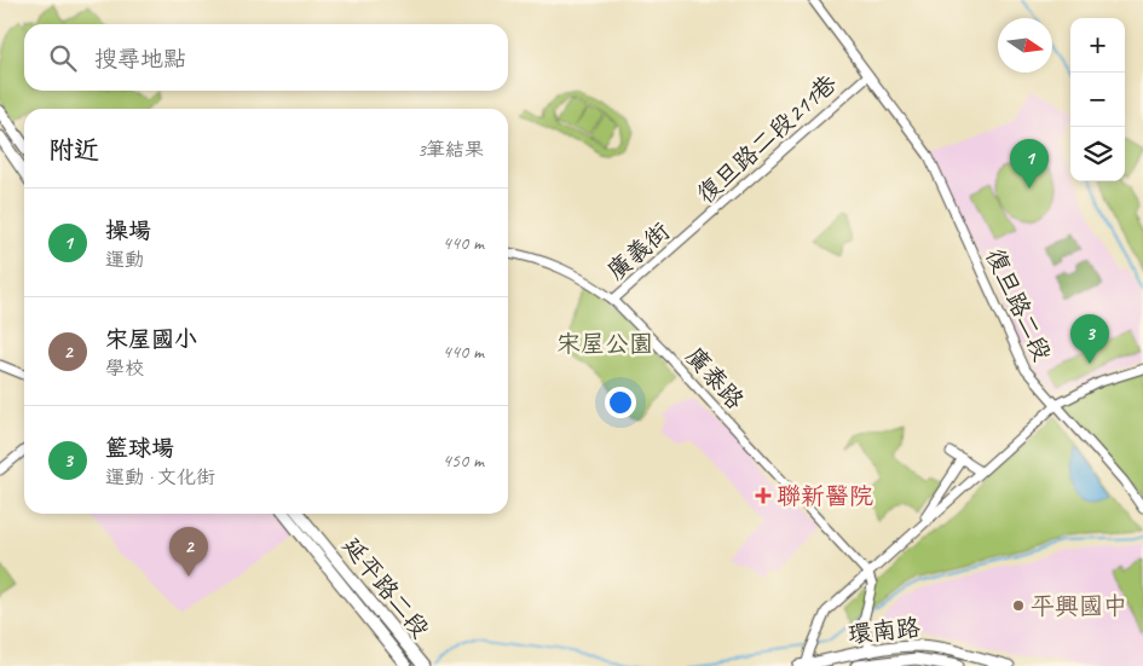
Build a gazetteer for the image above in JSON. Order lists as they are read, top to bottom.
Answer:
{
  "streets": {
    "main road": ["延平路二段", "環南路"],
    "street": [
      "復旦路二段211巷",
      "廣義街",
      "復旦路二段",
      "廣泰路"
    ]
  },
  "crossings": [
    ["復旦路二段211巷", "廣義街"],
    ["復旦路二段211巷", "復旦路二段"],
    ["廣義街", "廣泰路"]
  ],
  "parks": ["宋屋公園"],
  "places": {
    "health": ["聯新醫院"],
    "other": ["平興國中"]
  },
  "north": "right",
  "page": {
    "map_buttons": ["+", "−"],
    "search": "搜尋地點",
    "heading": ["附近", "3筆結果"],
    "pins": ["1", "3", "2"],
    "list": [
      {
        "mark": "1",
        "name": "操場",
        "note": "運動",
        "value": "440 m"
      },
      {
        "mark": "2",
        "name": "宋屋國小",
        "note": "學校",
        "value": "440 m"
      },
      {
        "mark": "3",
        "name": "籃球場",
        "note": "運動 · 文化街",
        "value": "450 m"
      }
    ]
  }
}
